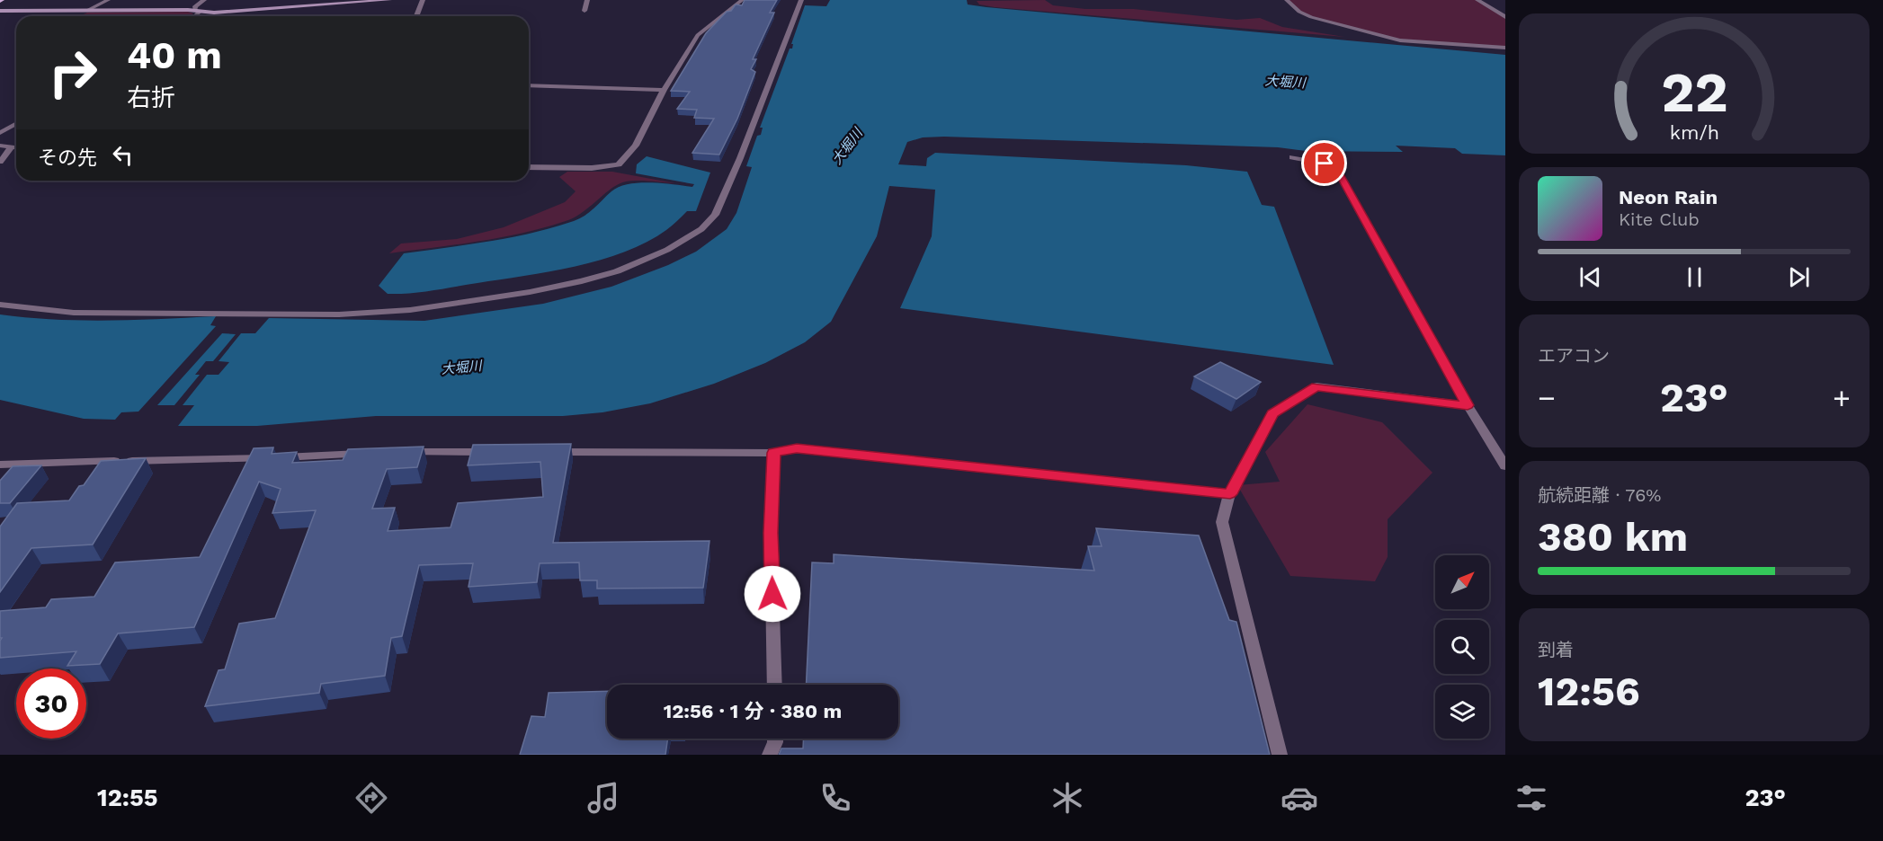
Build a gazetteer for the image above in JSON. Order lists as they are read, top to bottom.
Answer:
{
  "water": ["大堀川"],
  "north": "top right",
  "page": {
    "turn": ["40 m", "右折"],
    "then": "その先",
    "song": ["Neon Rain", "Kite Club"],
    "tile": [
      "エアコン",
      ["航続距離 · 76%", "380 km"],
      ["到着", "12:56"]
    ],
    "heat": ["−", "23°", "+"],
    "limit": "30",
    "trip": "12:56 · 1 分 · 380 m",
    "tabs": ["12:55", "23°"],
    "gauge": ["22", "km/h"]
  }
}
